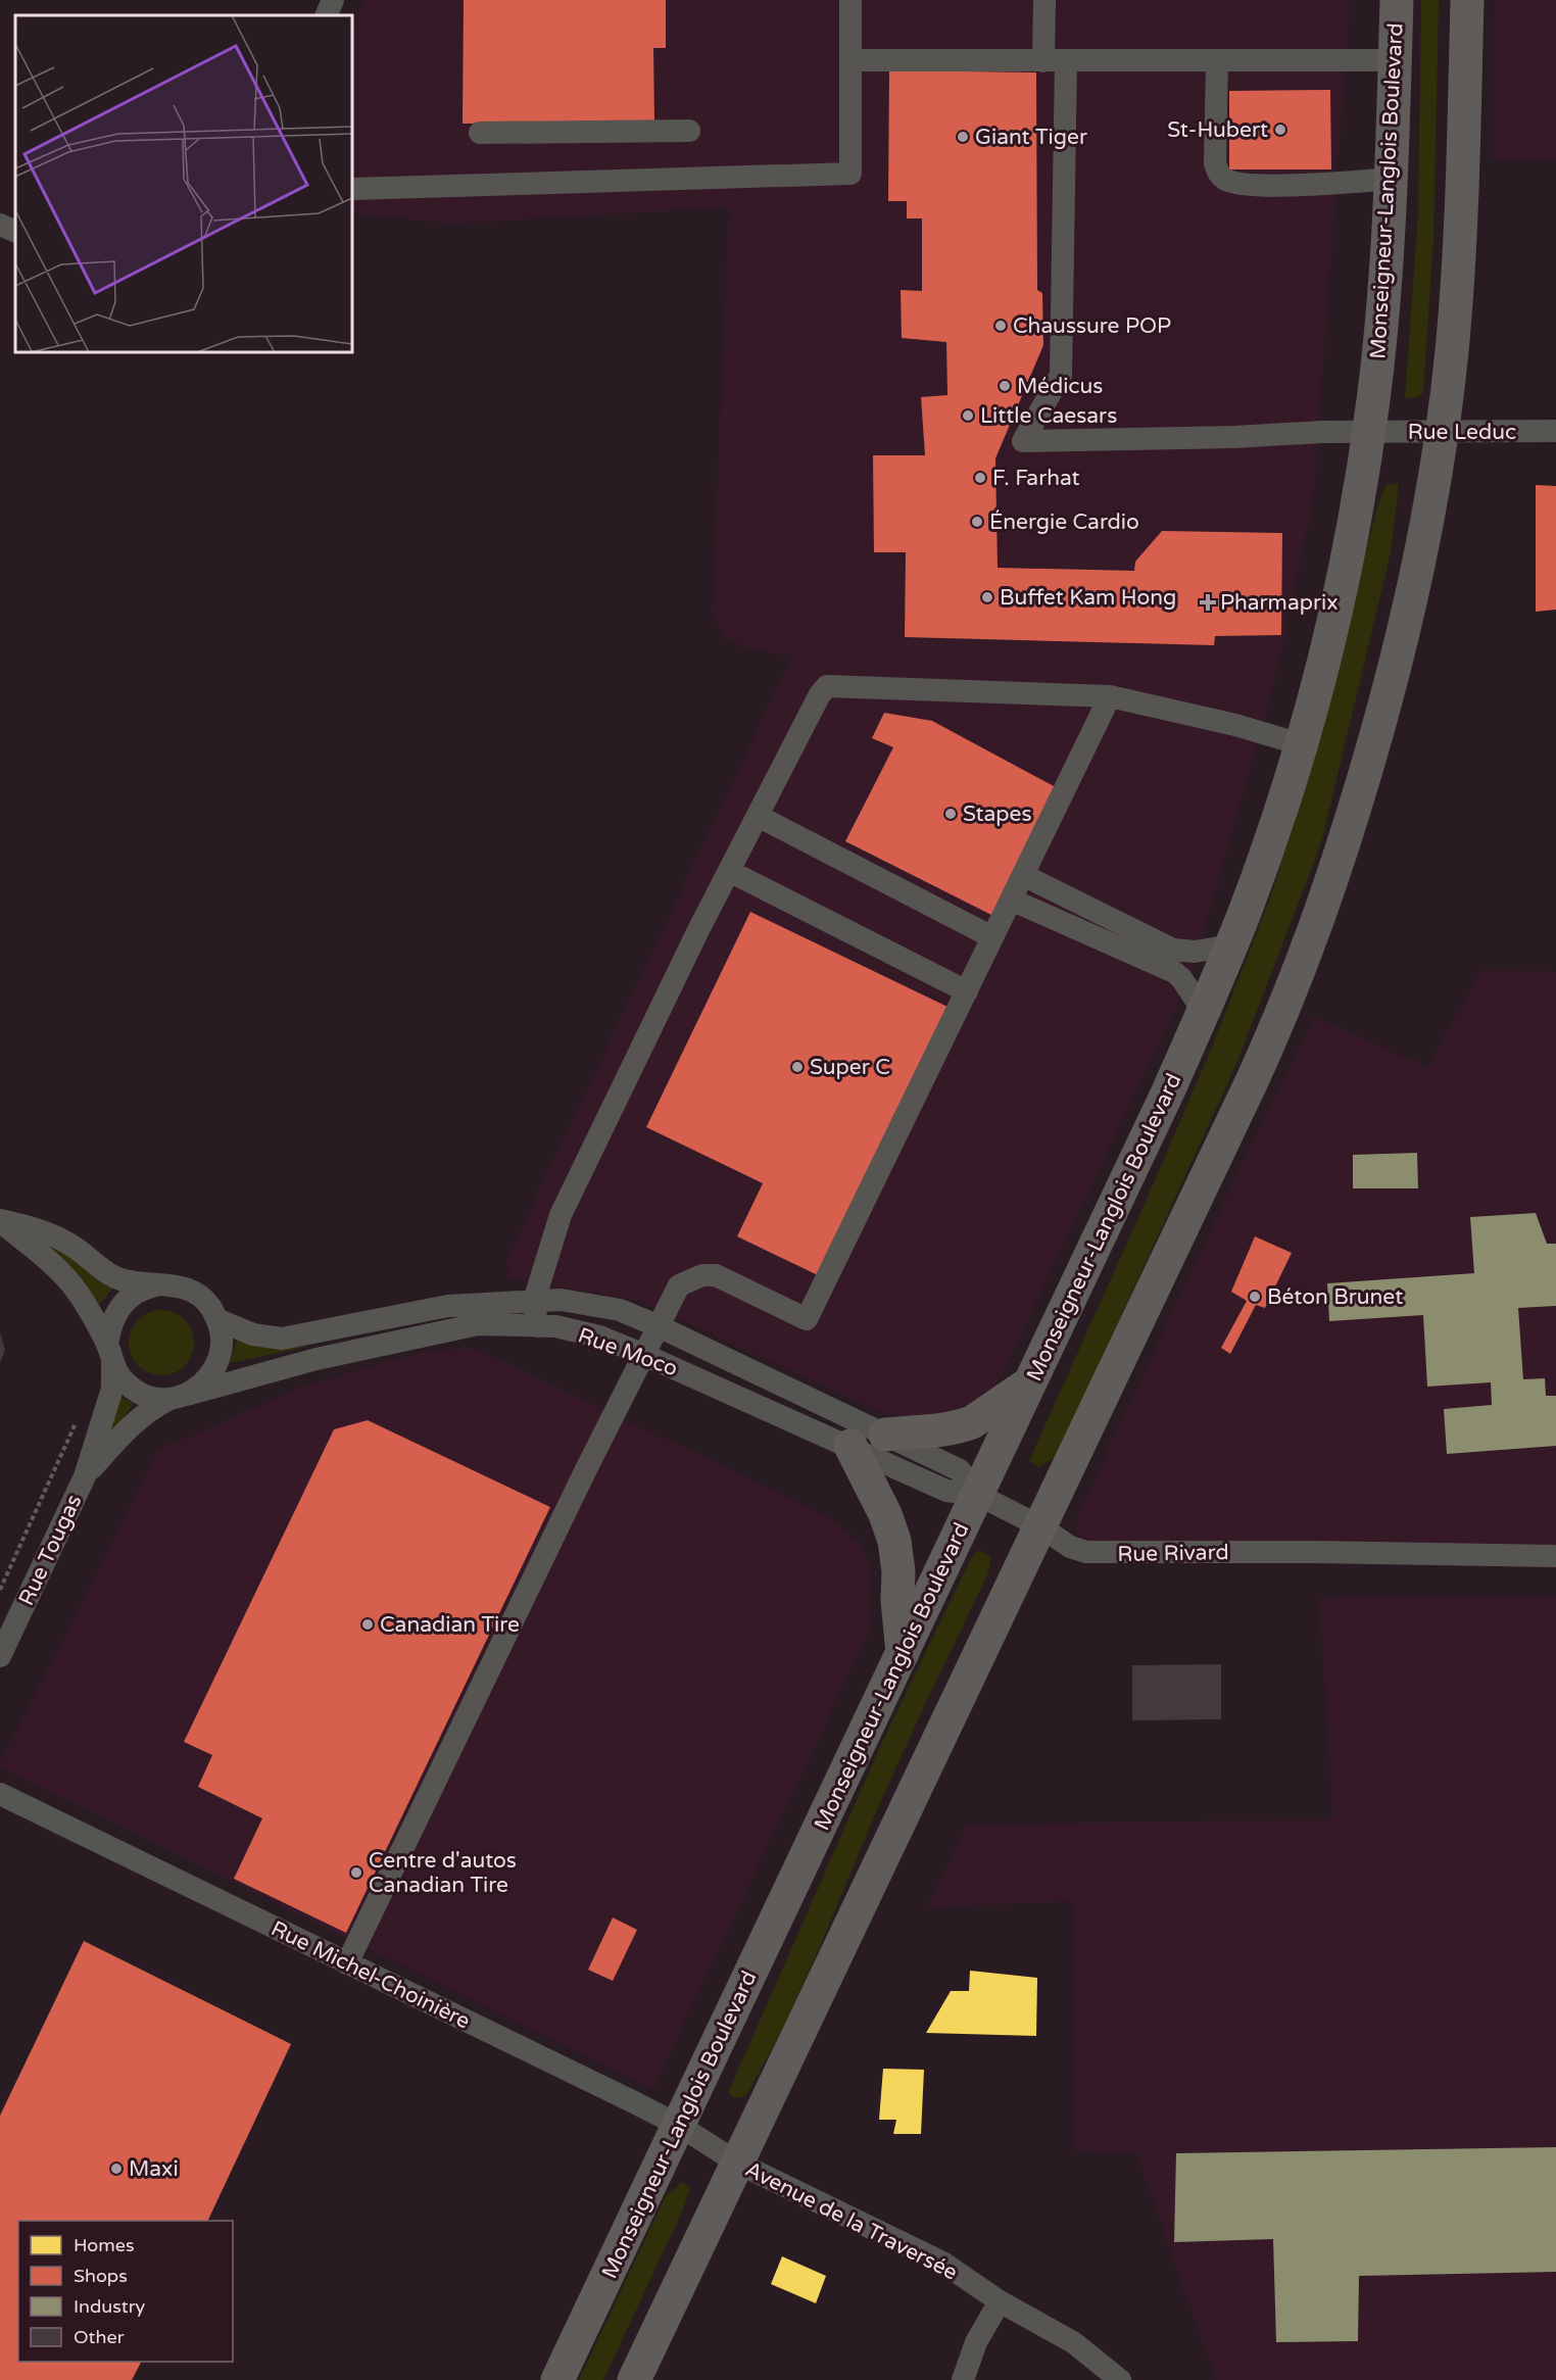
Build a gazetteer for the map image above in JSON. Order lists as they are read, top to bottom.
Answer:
{
  "streets": {
    "highway": ["Monseigneur-Langlois Boulevard"],
    "street": [
      "Rue Leduc",
      "Rue Moco",
      "Rue Tougas",
      "Rue Rivard",
      "Rue Michel-Choinière",
      "Avenue de la Traversée"
    ]
  },
  "crossings": [
    ["Monseigneur-Langlois Boulevard", "Rue Leduc"],
    ["Monseigneur-Langlois Boulevard", "Rue Moco"],
    ["Monseigneur-Langlois Boulevard", "Rue Michel-Choinière"],
    ["Rue Moco", "Rue Tougas"],
    ["Rue Moco", "Rue Rivard"],
    ["Rue Michel-Choinière", "Avenue de la Traversée"]
  ],
  "places": {
    "other": [
      "St-Hubert",
      "Giant Tiger",
      "Chaussure POP",
      "Médicus",
      "Little Caesars",
      "F. Farhat",
      "Énergie Cardio",
      "Buffet Kam Hong",
      "Stapes",
      "Super C",
      "Béton Brunet",
      "Canadian Tire",
      "Centre d'autos Canadian Tire",
      "Maxi"
    ],
    "health": ["Pharmaprix"]
  },
  "legend": [
    "Homes",
    "Shops",
    "Industry",
    "Other"
  ]
}
